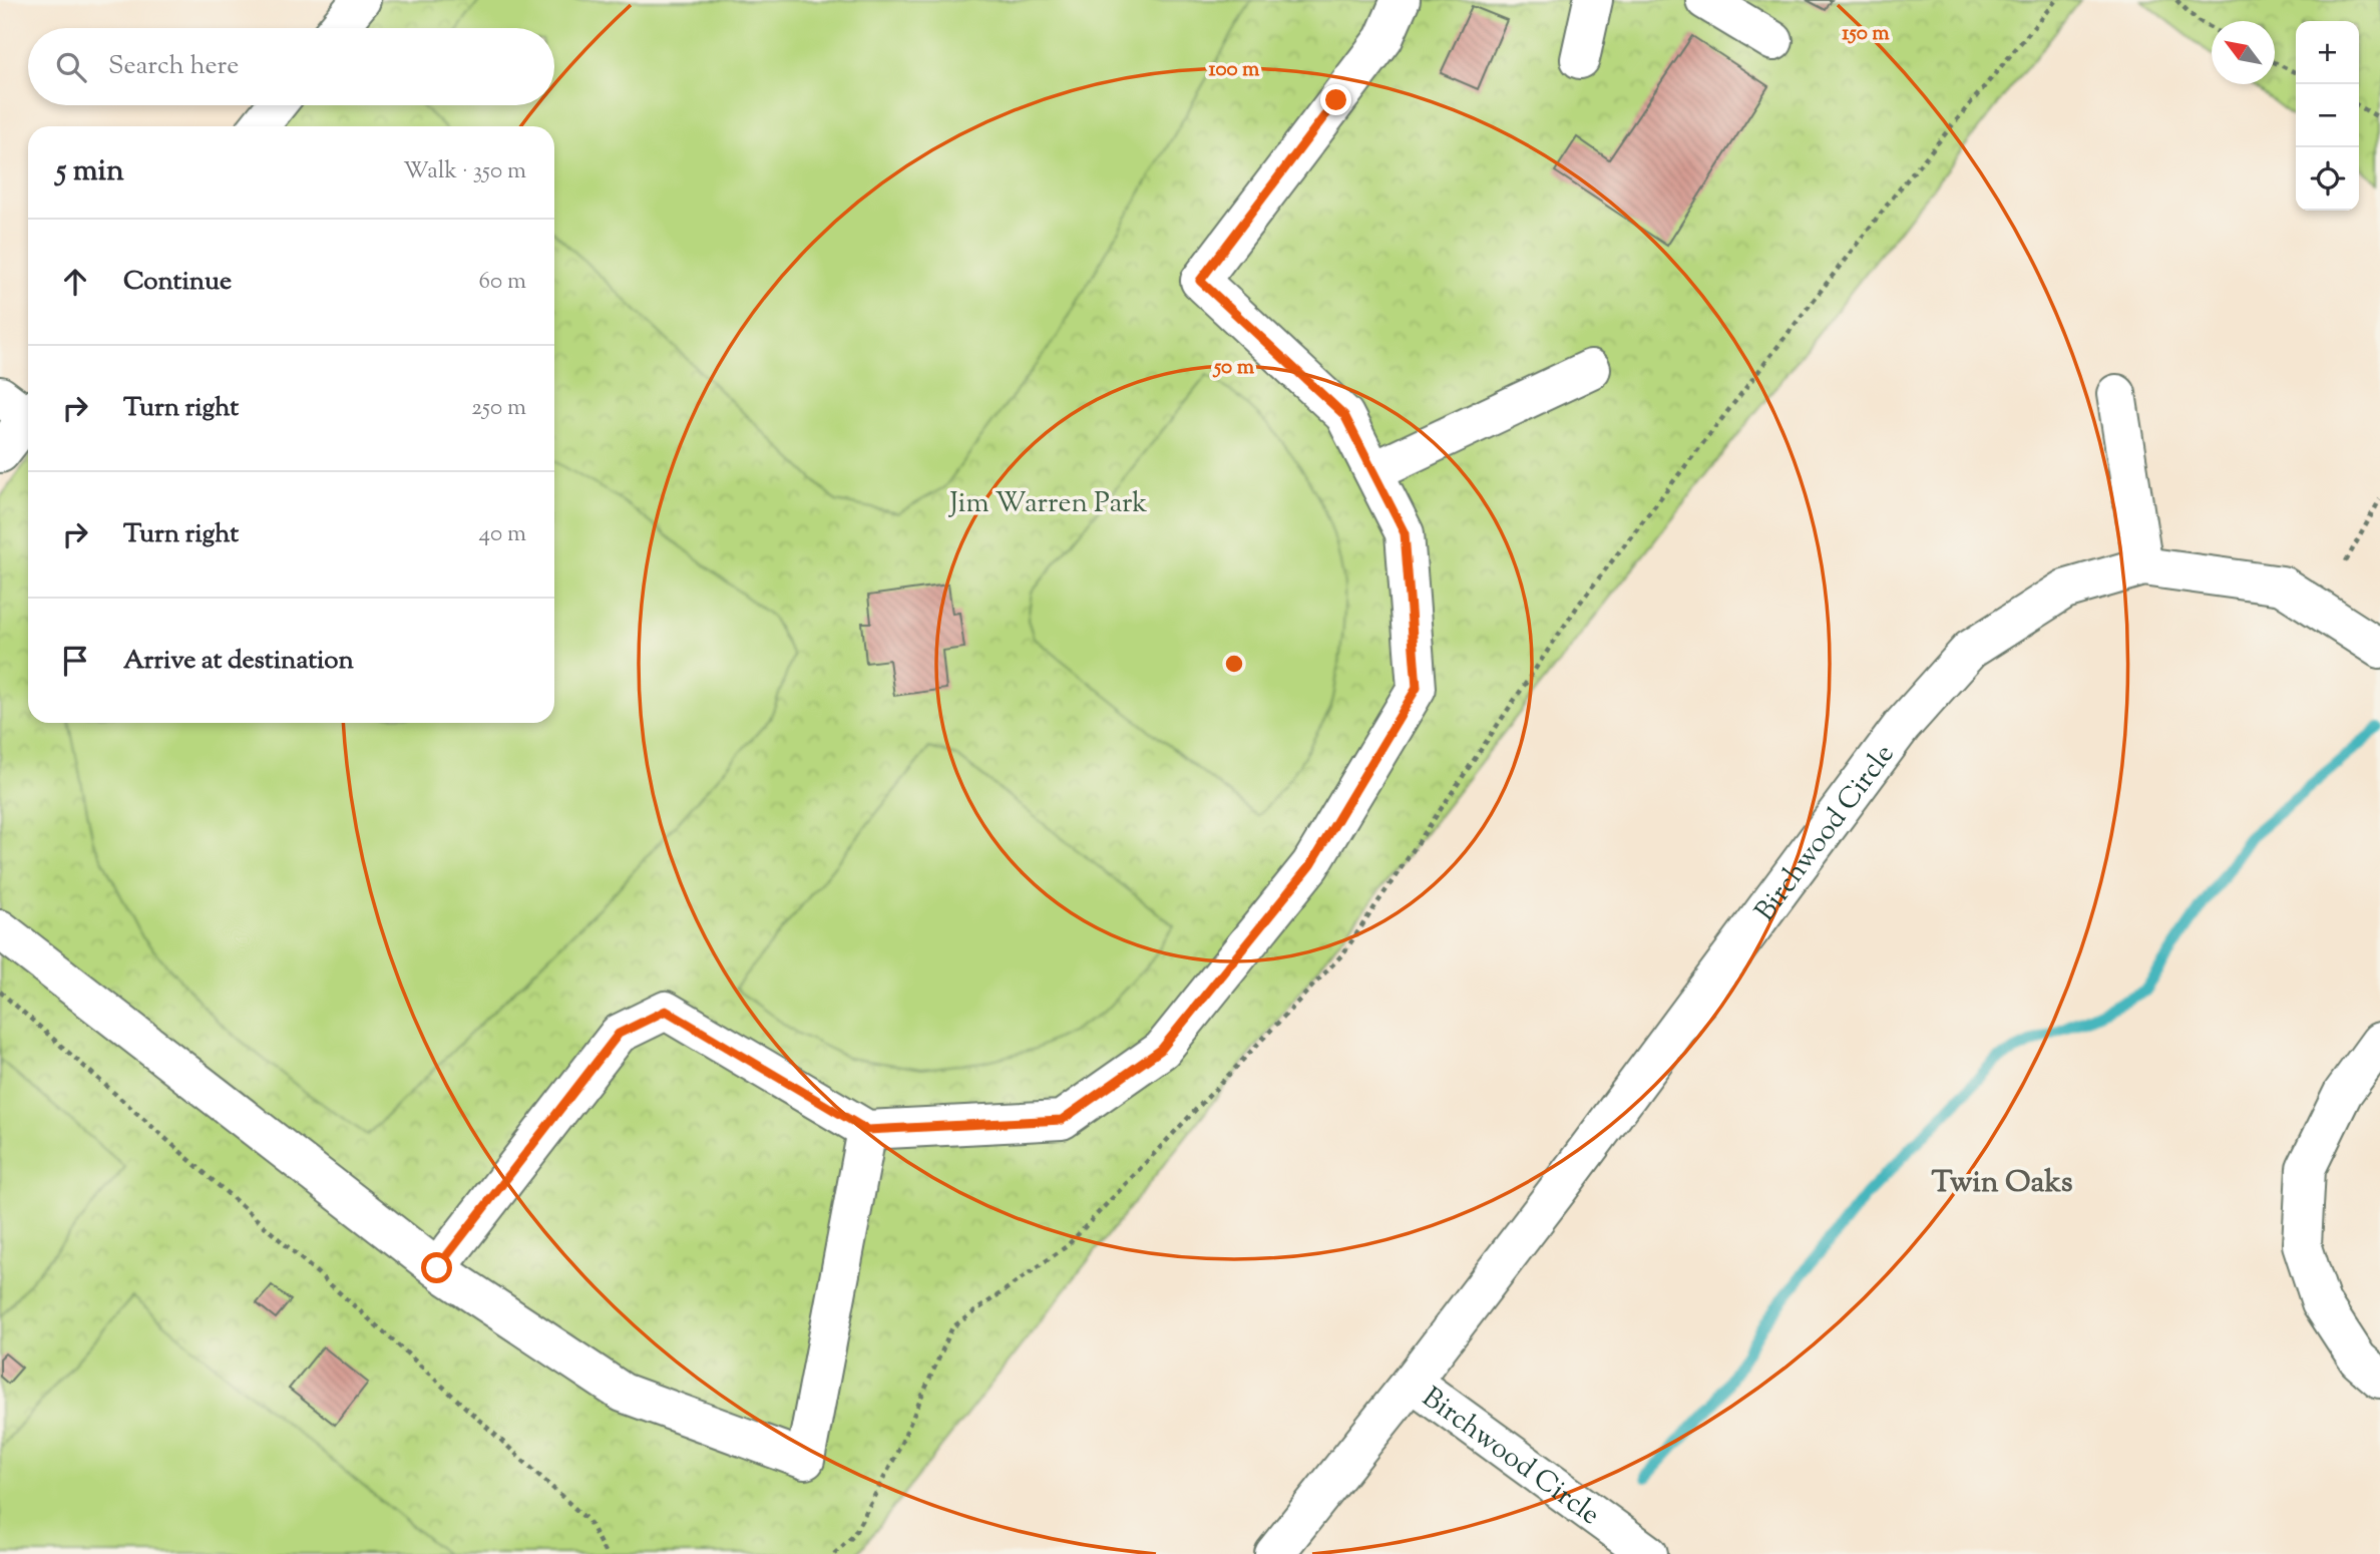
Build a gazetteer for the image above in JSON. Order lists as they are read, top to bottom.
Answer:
{
  "streets": {
    "street": ["Birchwood Circle"]
  },
  "districts": ["Twin Oaks"],
  "parks": ["Jim Warren Park"],
  "north": "top left",
  "page": {
    "map_buttons": ["+", "−"],
    "search": "Search here",
    "heading": ["5 min", "Walk · 350 m"],
    "list": [
      ["Continue", "60 m"],
      ["Turn right", "250 m"],
      ["Turn right", "40 m"],
      "Arrive at destination"
    ]
  },
  "rings": ["150 m", "100 m", "50 m"]
}
